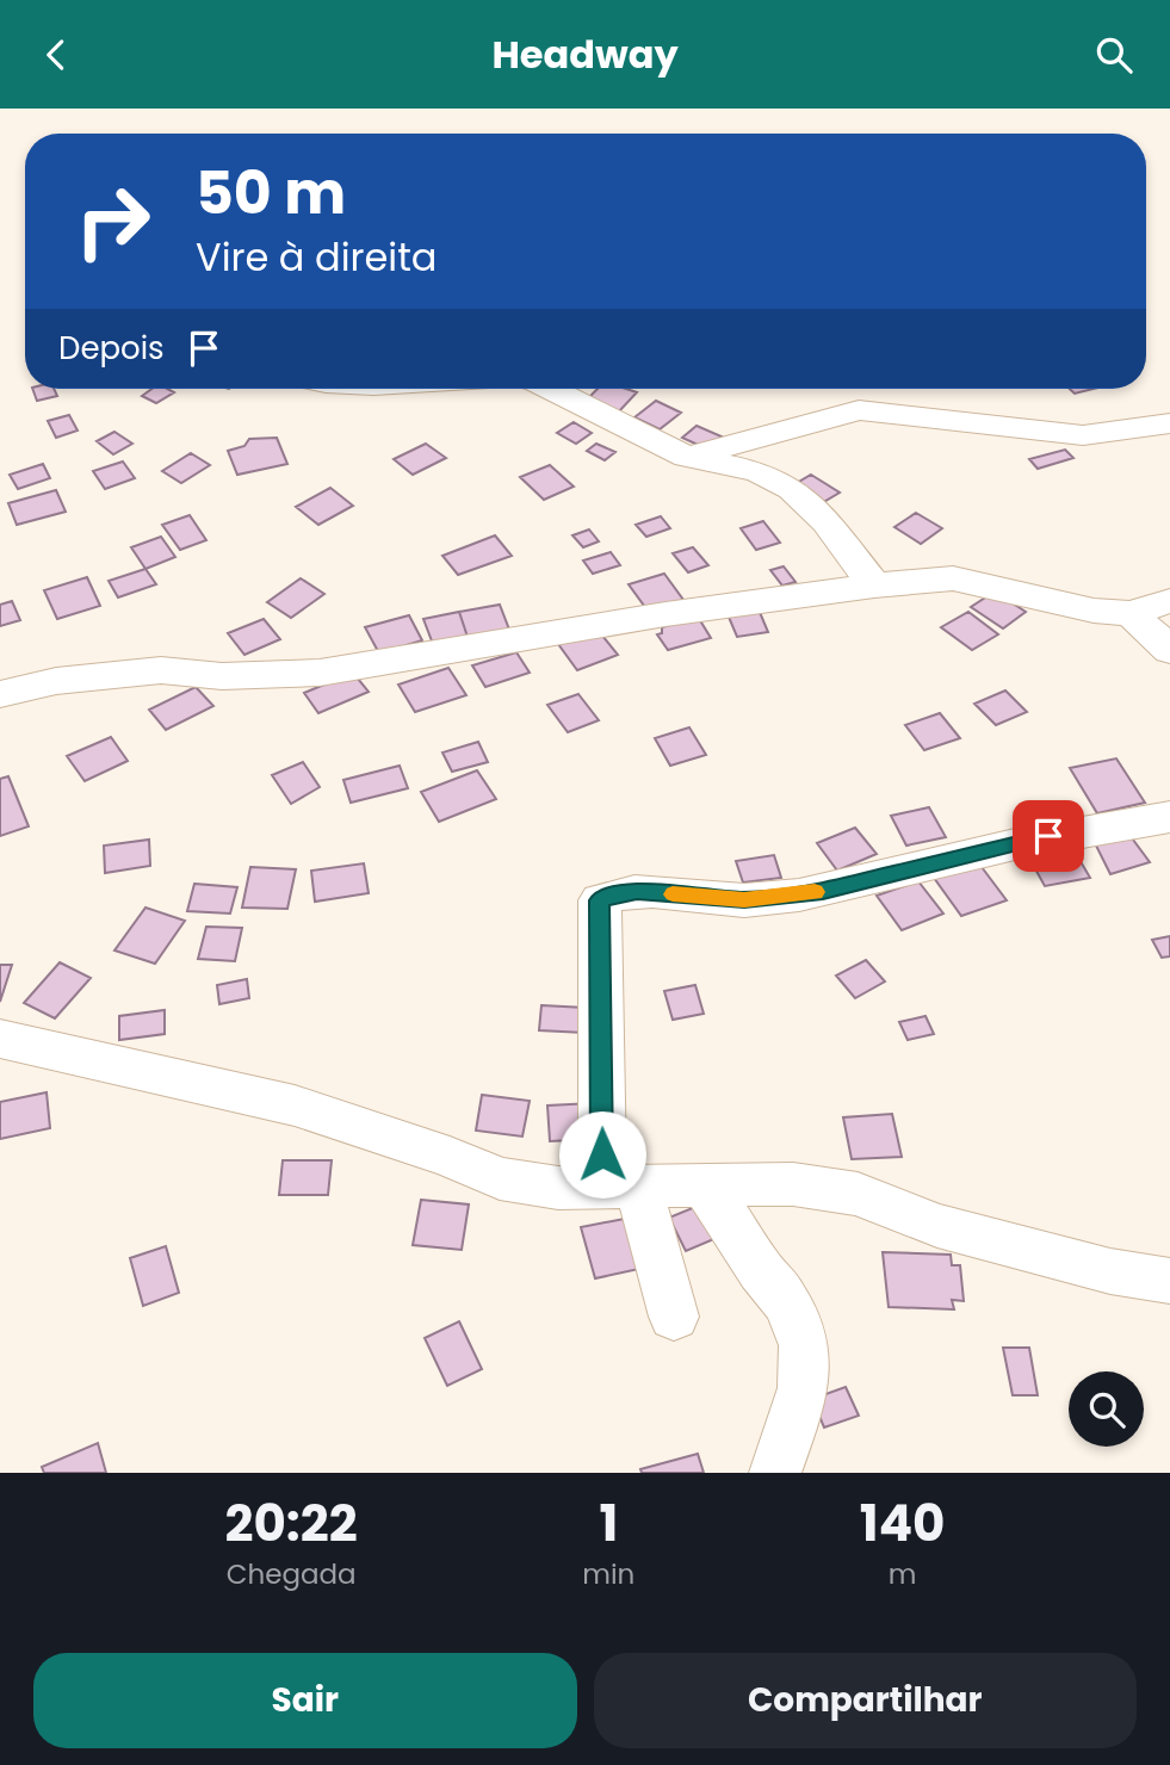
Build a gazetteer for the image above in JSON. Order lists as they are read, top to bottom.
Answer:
{
  "page": {
    "header": "Headway",
    "turn": ["50 m", "Vire à direita"],
    "then": "Depois",
    "eta": [
      "20:22",
      "Chegada",
      "1",
      "min",
      "140",
      "m"
    ],
    "buttons": ["Sair", "Compartilhar"]
  }
}
